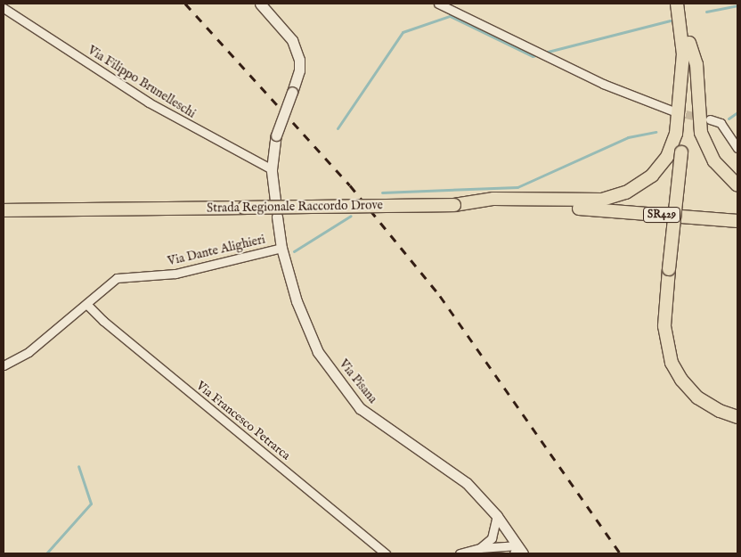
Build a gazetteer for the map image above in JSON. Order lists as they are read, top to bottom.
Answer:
{
  "streets": {
    "main road": ["Strada Regionale Raccordo Drove", "SR429"],
    "street": [
      "Via Filippo Brunelleschi",
      "Via Dante Alighieri",
      "Via Pisana",
      "Via Francesco Petrarca"
    ]
  },
  "crossings": [
    ["Strada Regionale Raccordo Drove", "SR429"],
    ["Via Dante Alighieri", "Via Pisana"],
    ["Via Dante Alighieri", "Via Francesco Petrarca"]
  ]
}
